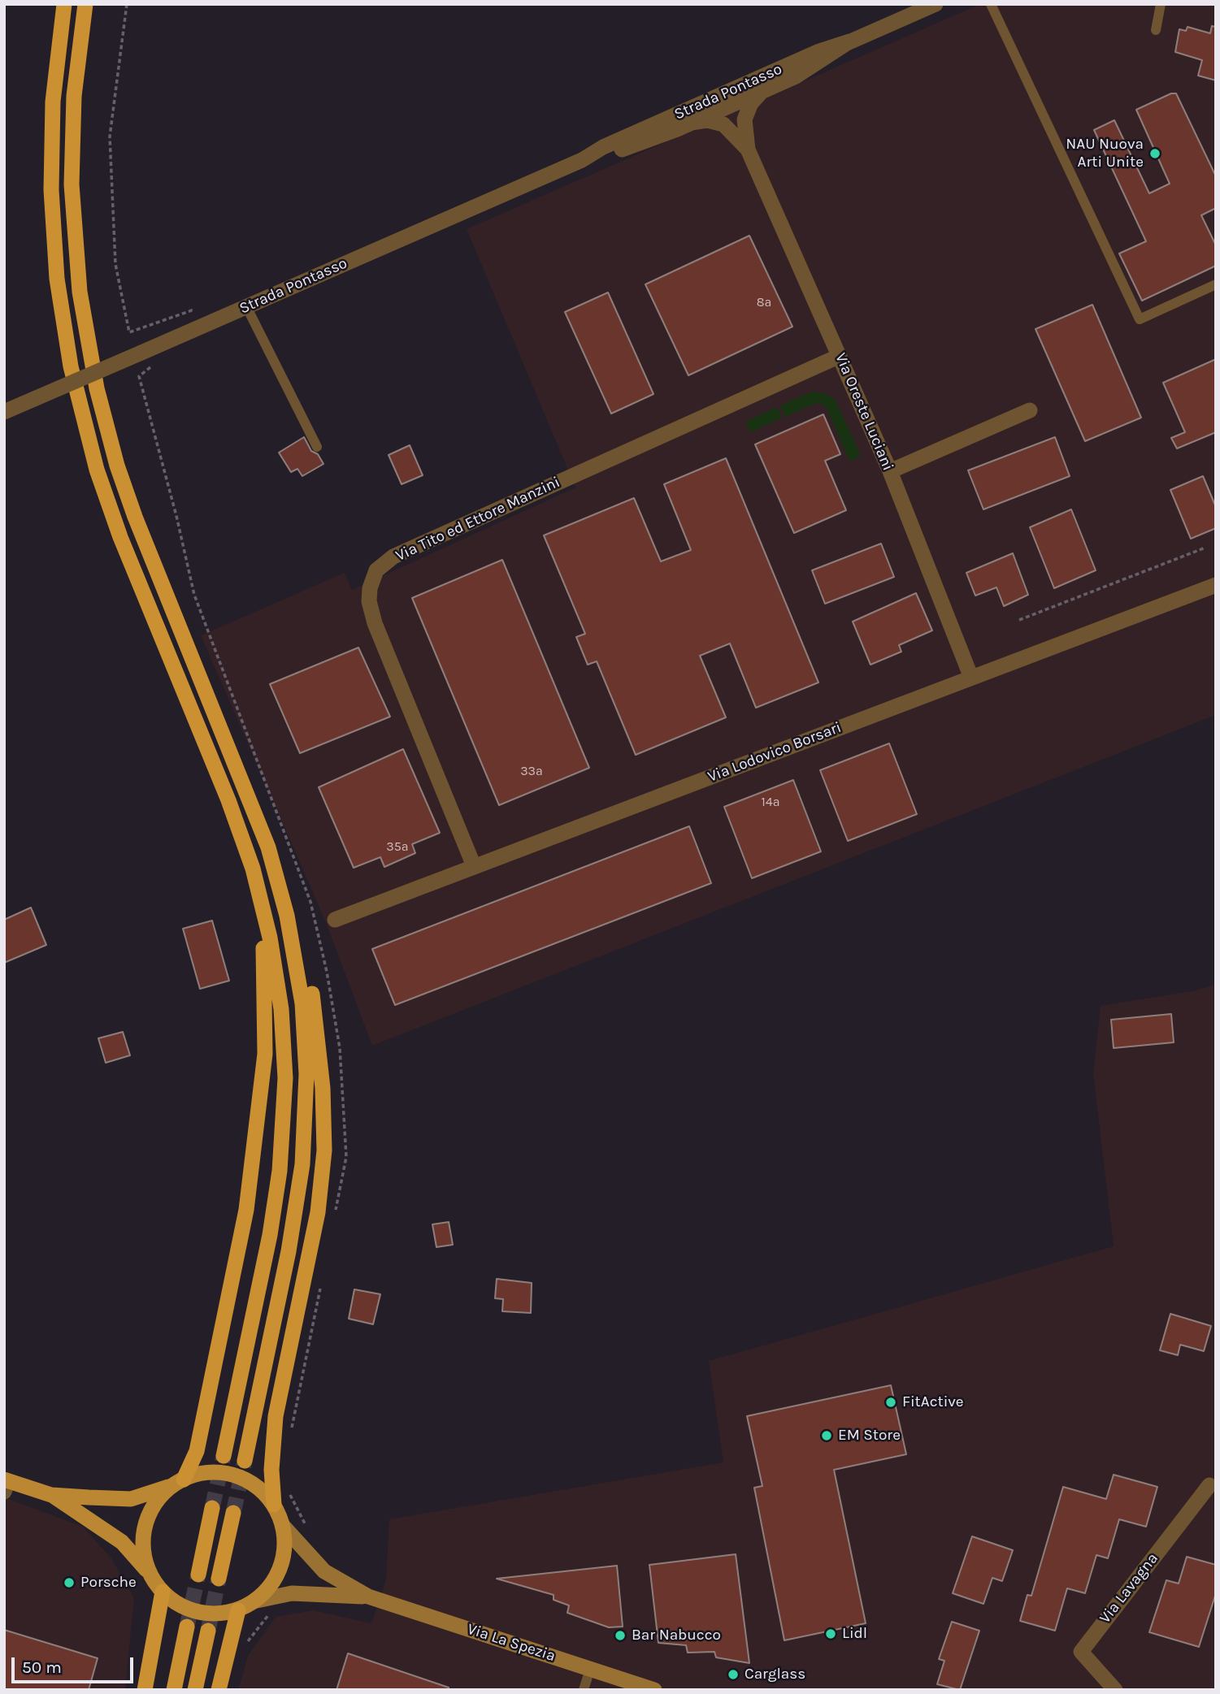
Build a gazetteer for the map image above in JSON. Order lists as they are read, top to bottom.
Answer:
{
  "streets": {
    "main road": ["Via La Spezia"],
    "street": [
      "Strada Pontasso",
      "Via Oreste Luciani",
      "Via Tito ed Ettore Manzini",
      "Via Lodovico Borsari",
      "Via Lavagna"
    ]
  },
  "crossings": [
    ["Strada Pontasso", "Via Oreste Luciani"],
    ["Via Oreste Luciani", "Via Tito ed Ettore Manzini"],
    ["Via Oreste Luciani", "Via Lodovico Borsari"],
    ["Via Tito ed Ettore Manzini", "Via Lodovico Borsari"]
  ],
  "places": [
    "NAU Nuova Arti Unite",
    "FitActive",
    "EM Store",
    "Porsche",
    "Lidl",
    "Bar Nabucco",
    "Carglass"
  ],
  "house_numbers": [
    "8a",
    "33a",
    "14a",
    "35a"
  ],
  "scale_bar": "50 m"
}
